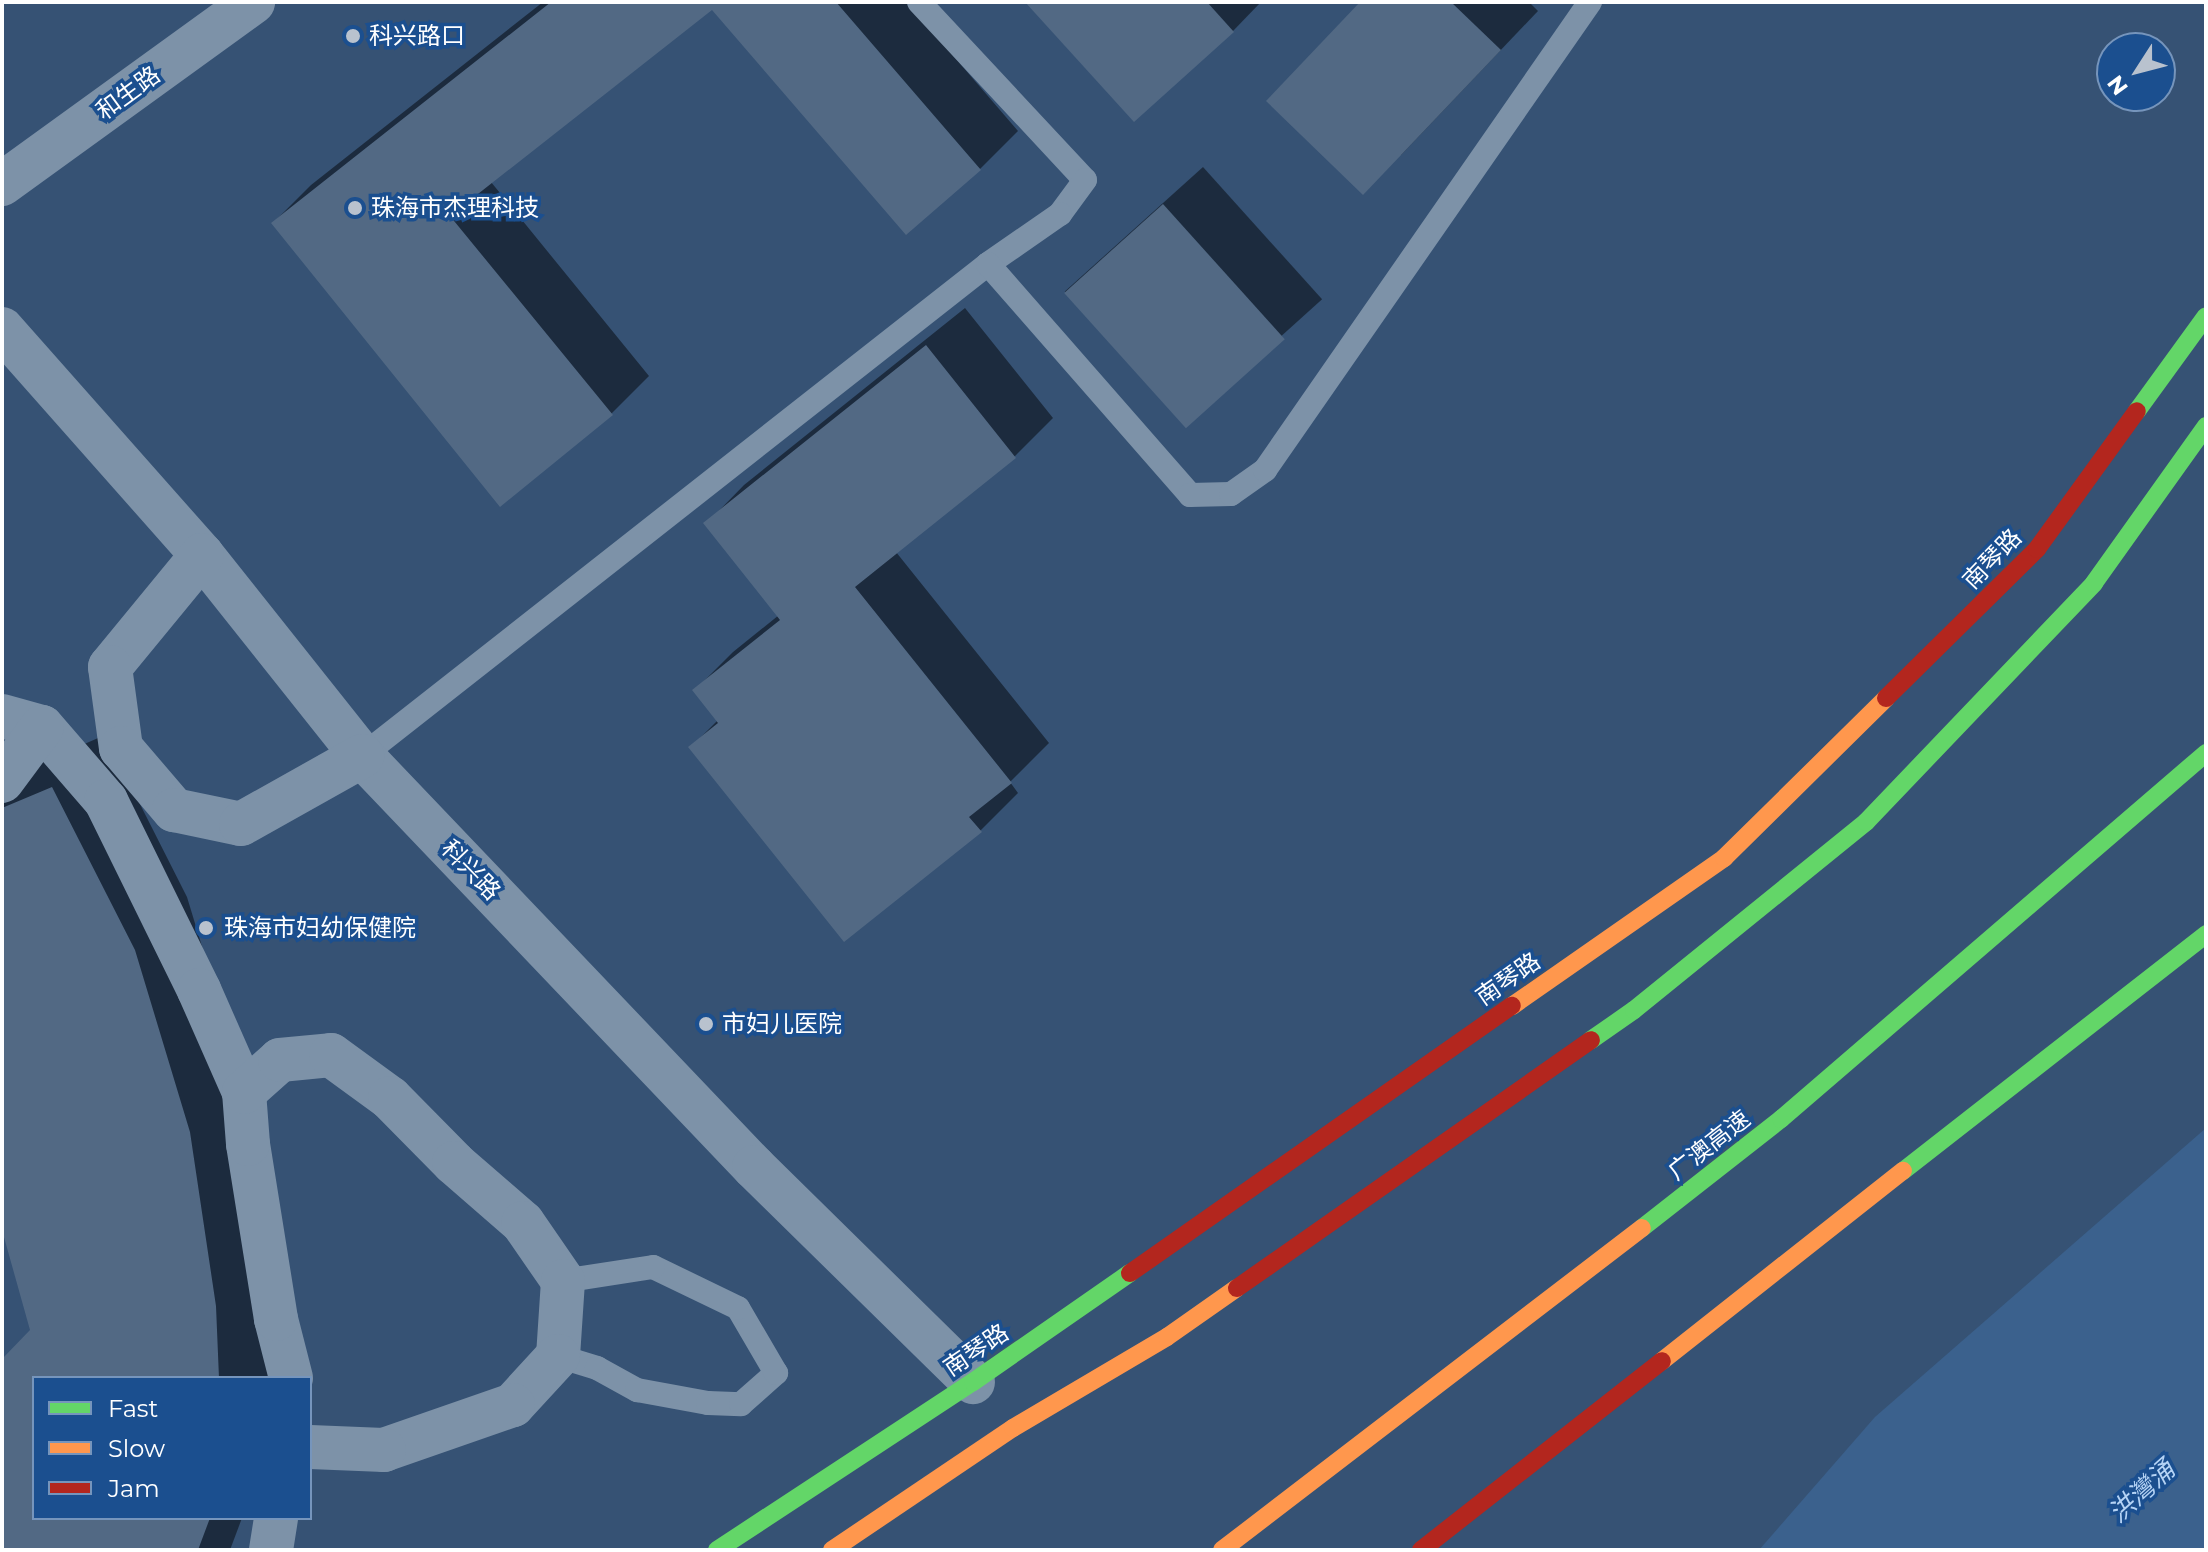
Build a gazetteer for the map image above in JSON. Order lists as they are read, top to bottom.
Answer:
{
  "streets": {
    "main road": ["南琴路", "广澳高速"],
    "street": ["和生路", "科兴路"]
  },
  "crossings": [
    ["南琴路", "科兴路"]
  ],
  "water": ["洪灣涌"],
  "places": [
    "科兴路口",
    "珠海市杰理科技",
    "珠海市妇幼保健院",
    "市妇儿医院"
  ],
  "legend": ["Fast", "Slow", "Jam"],
  "north": "bottom left"
}
